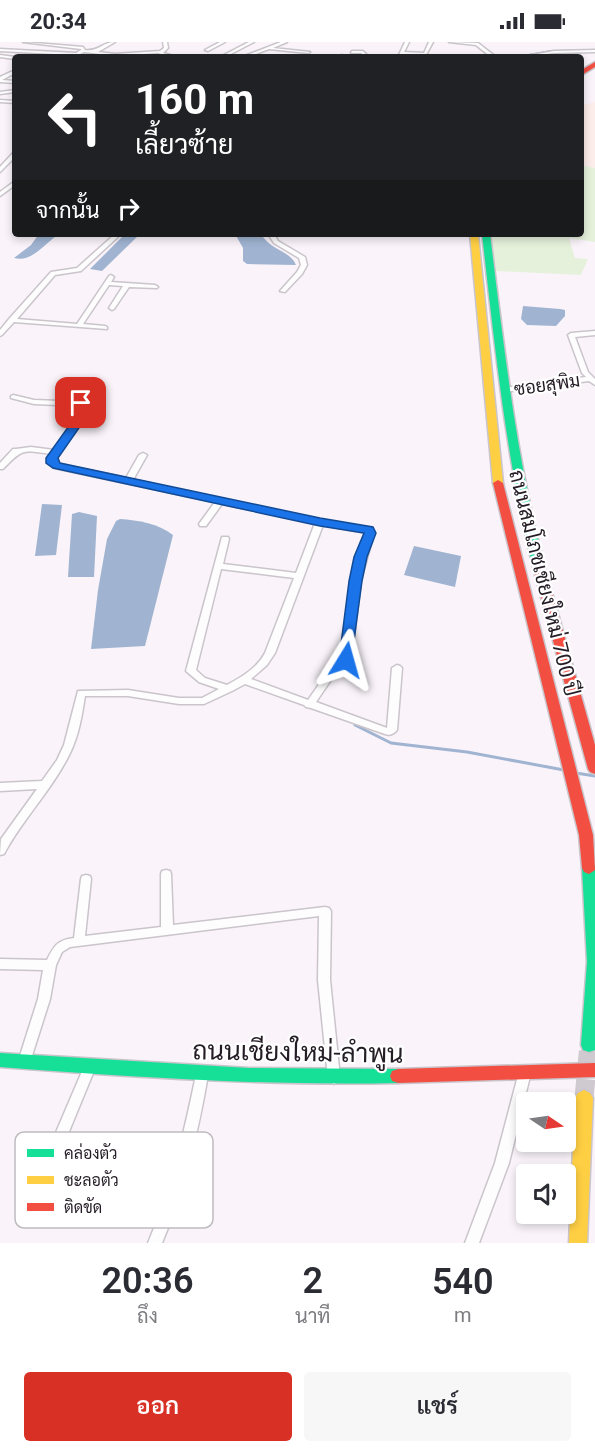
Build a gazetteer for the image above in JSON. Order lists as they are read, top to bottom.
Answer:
{
  "streets": {
    "main road": ["ถนนสมโภชเชียงใหม่ 700 ปี", "ถนนเชียงใหม่-ลำพูน"],
    "street": ["ซอยสุพิม"]
  },
  "crossings": [
    ["ซอยสุพิม", "ถนนสมโภชเชียงใหม่ 700 ปี"]
  ],
  "legend": ["คล่องตัว", "ชะลอตัว", "ติดขัด"],
  "north": "right",
  "page": {
    "status": "20:34",
    "turn": ["160 m", "เลี้ยวซ้าย"],
    "then": "จากนั้น",
    "eta": [
      "20:36",
      "ถึง",
      "2",
      "นาที",
      "540",
      "m"
    ],
    "buttons": ["ออก", "แชร์"]
  }
}
